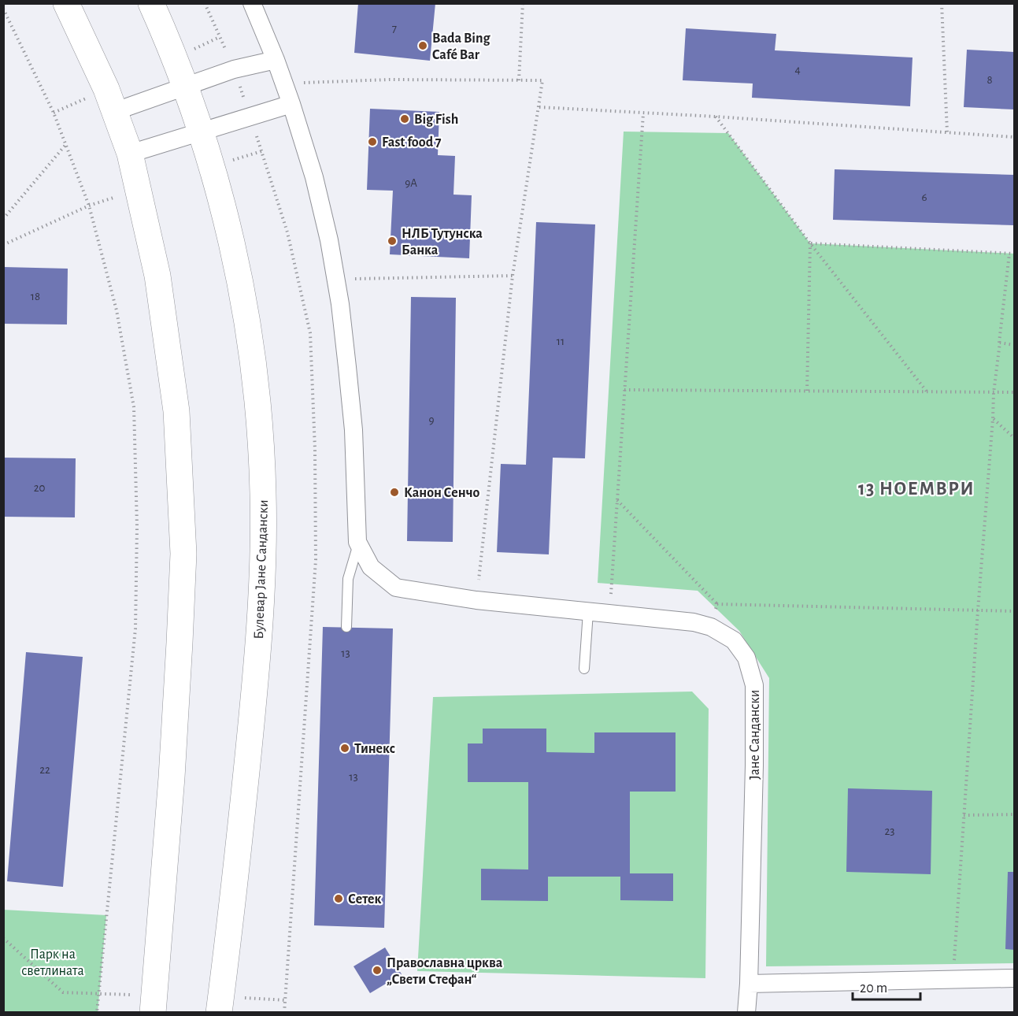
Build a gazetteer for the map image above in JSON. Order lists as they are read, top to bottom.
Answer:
{
  "streets": {
    "street": ["Булевар Јане Сандански", "Јане Сандански"]
  },
  "districts": ["13 НОЕМВРИ"],
  "parks": ["Парк на светлината"],
  "places": [
    "Bada Bing Café Bar",
    "Big Fish",
    "Fast food 7",
    "НЛБ Тутунска Банка",
    "Канон Сенчо",
    "Тинекс",
    "Сетек",
    "Православна црква „Свети Стефан“"
  ],
  "house_numbers": [
    "7",
    "4",
    "8",
    "9A",
    "6",
    "18",
    "11",
    "9",
    "20",
    "13",
    "22",
    "13",
    "23"
  ],
  "scale_bar": "20 m"
}
